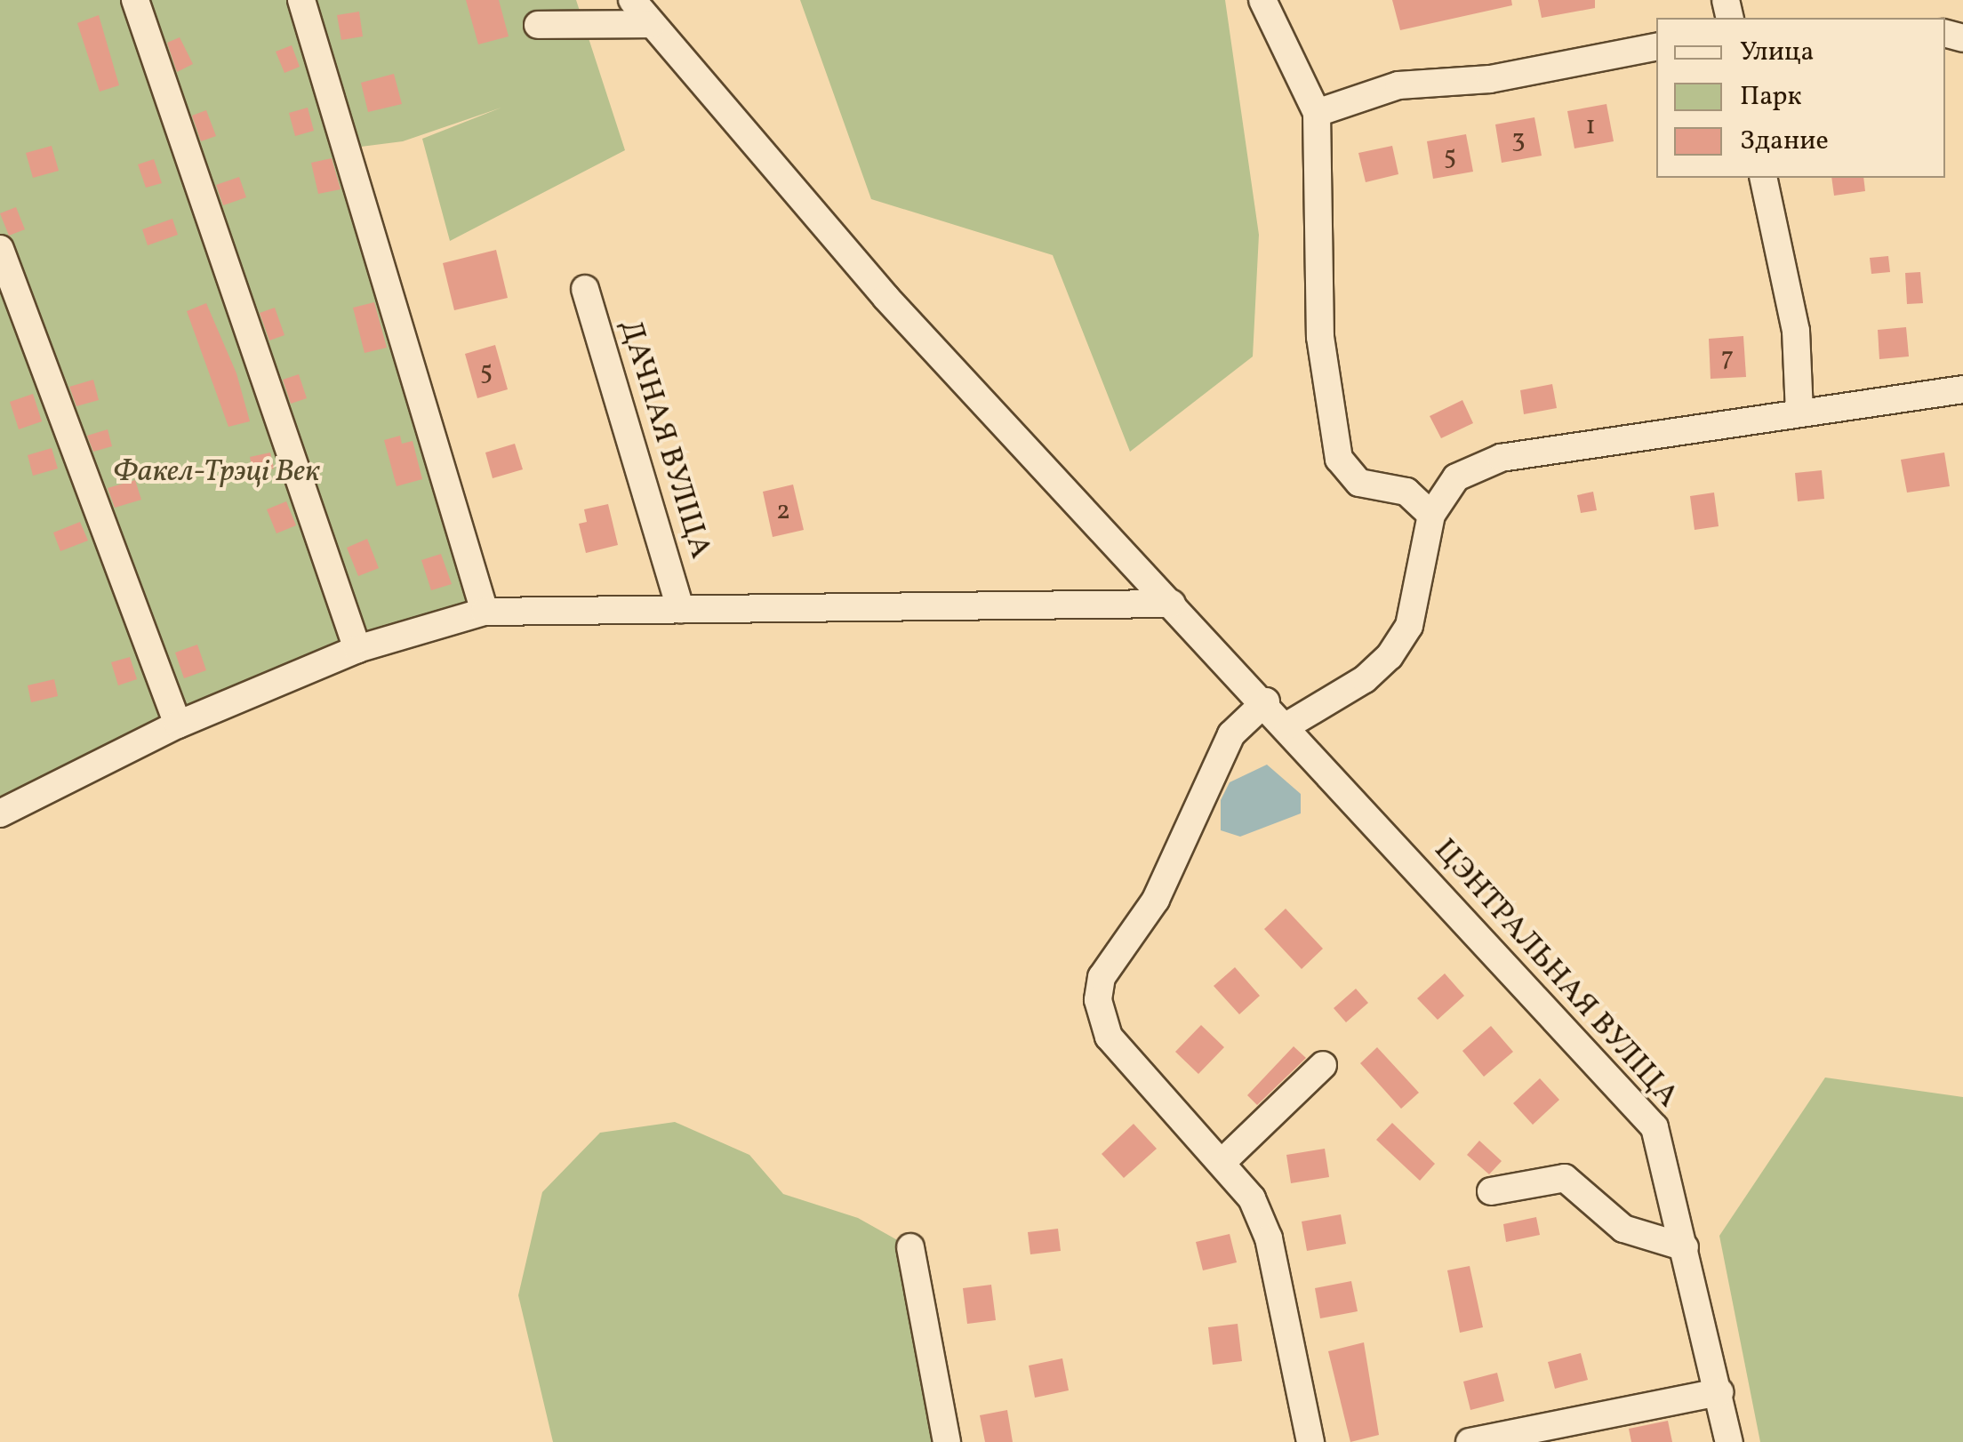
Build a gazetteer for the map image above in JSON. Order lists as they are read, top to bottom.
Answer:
{
  "streets": {
    "street": ["ДАЧНАЯ ВУЛІЦА", "ЦЭНТРАЛЬНАЯ ВУЛІЦА"]
  },
  "parks": ["Факел-Трэці Век"],
  "house_numbers": [
    "1",
    "3",
    "5",
    "7",
    "5",
    "2"
  ],
  "legend": ["Улица", "Парк", "Здание"]
}
